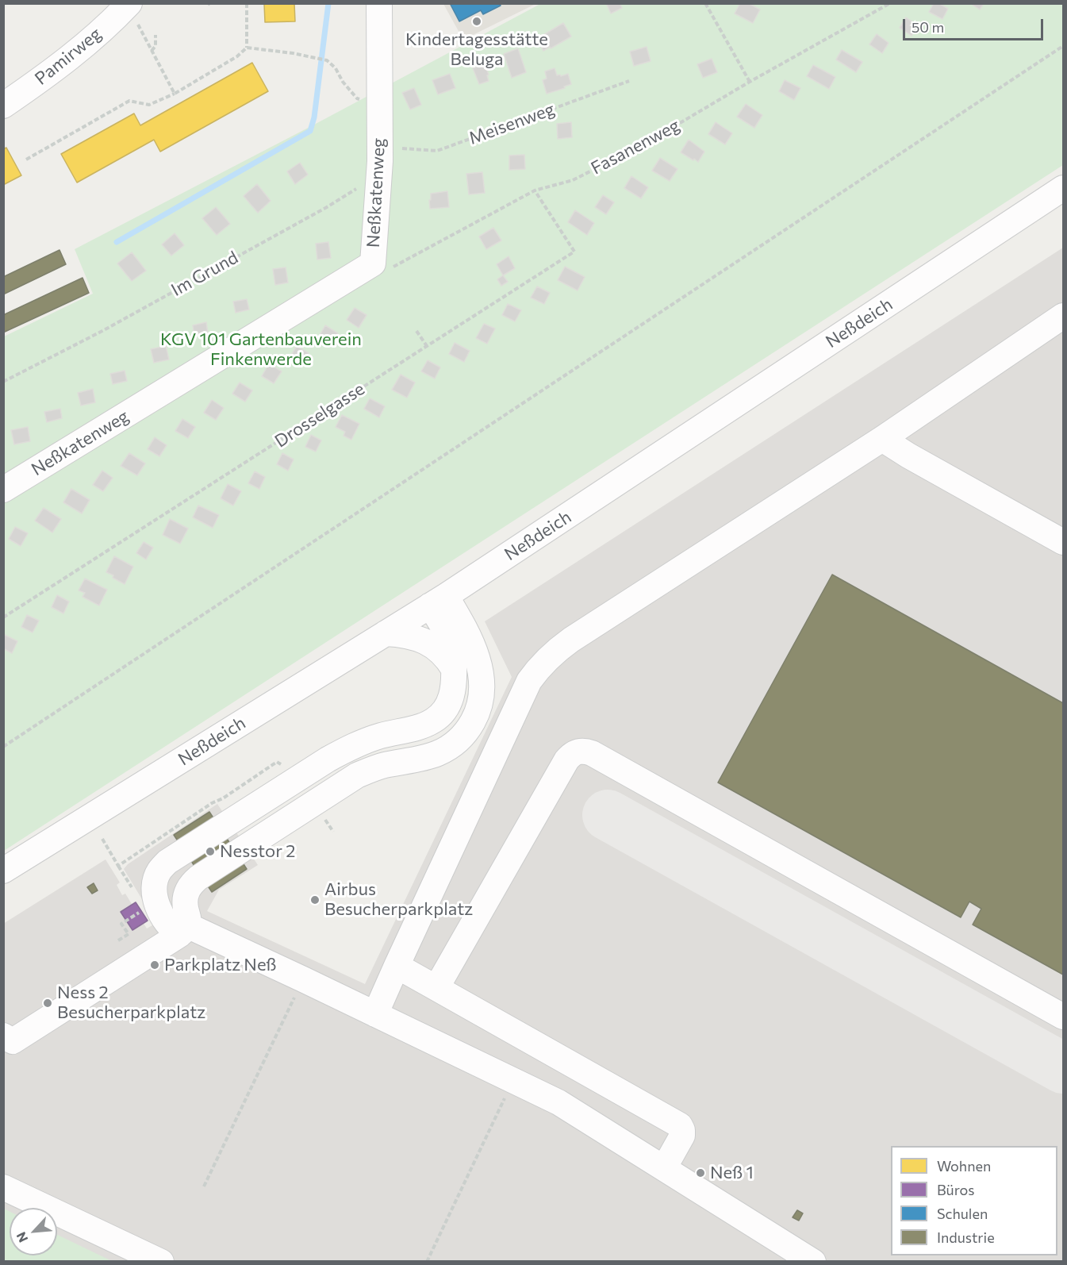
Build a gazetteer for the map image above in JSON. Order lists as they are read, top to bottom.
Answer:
{
  "streets": {
    "street": ["Pamirweg", "Neßkatenweg", "Neßdeich"],
    "path": [
      "Meisenweg",
      "Fasanenweg",
      "Im Grund",
      "Drosselgasse"
    ]
  },
  "crossings": [
    ["Meisenweg", "Neßkatenweg"],
    ["Meisenweg", "Im Grund"],
    ["Fasanenweg", "Neßkatenweg"],
    ["Fasanenweg", "Drosselgasse"],
    ["Neßkatenweg", "Im Grund"]
  ],
  "parks": ["KGV 101 Gartenbauverein Finkenwerde"],
  "places": [
    "Kindertagesstätte Beluga",
    "Nesstor 2",
    "Airbus Besucherparkplatz",
    "Parkplatz Neß",
    "Ness 2 Besucherparkplatz",
    "Neß 1"
  ],
  "legend": [
    "Wohnen",
    "Büros",
    "Schulen",
    "Industrie"
  ],
  "scale_bar": "50 m",
  "north": "bottom left"
}
